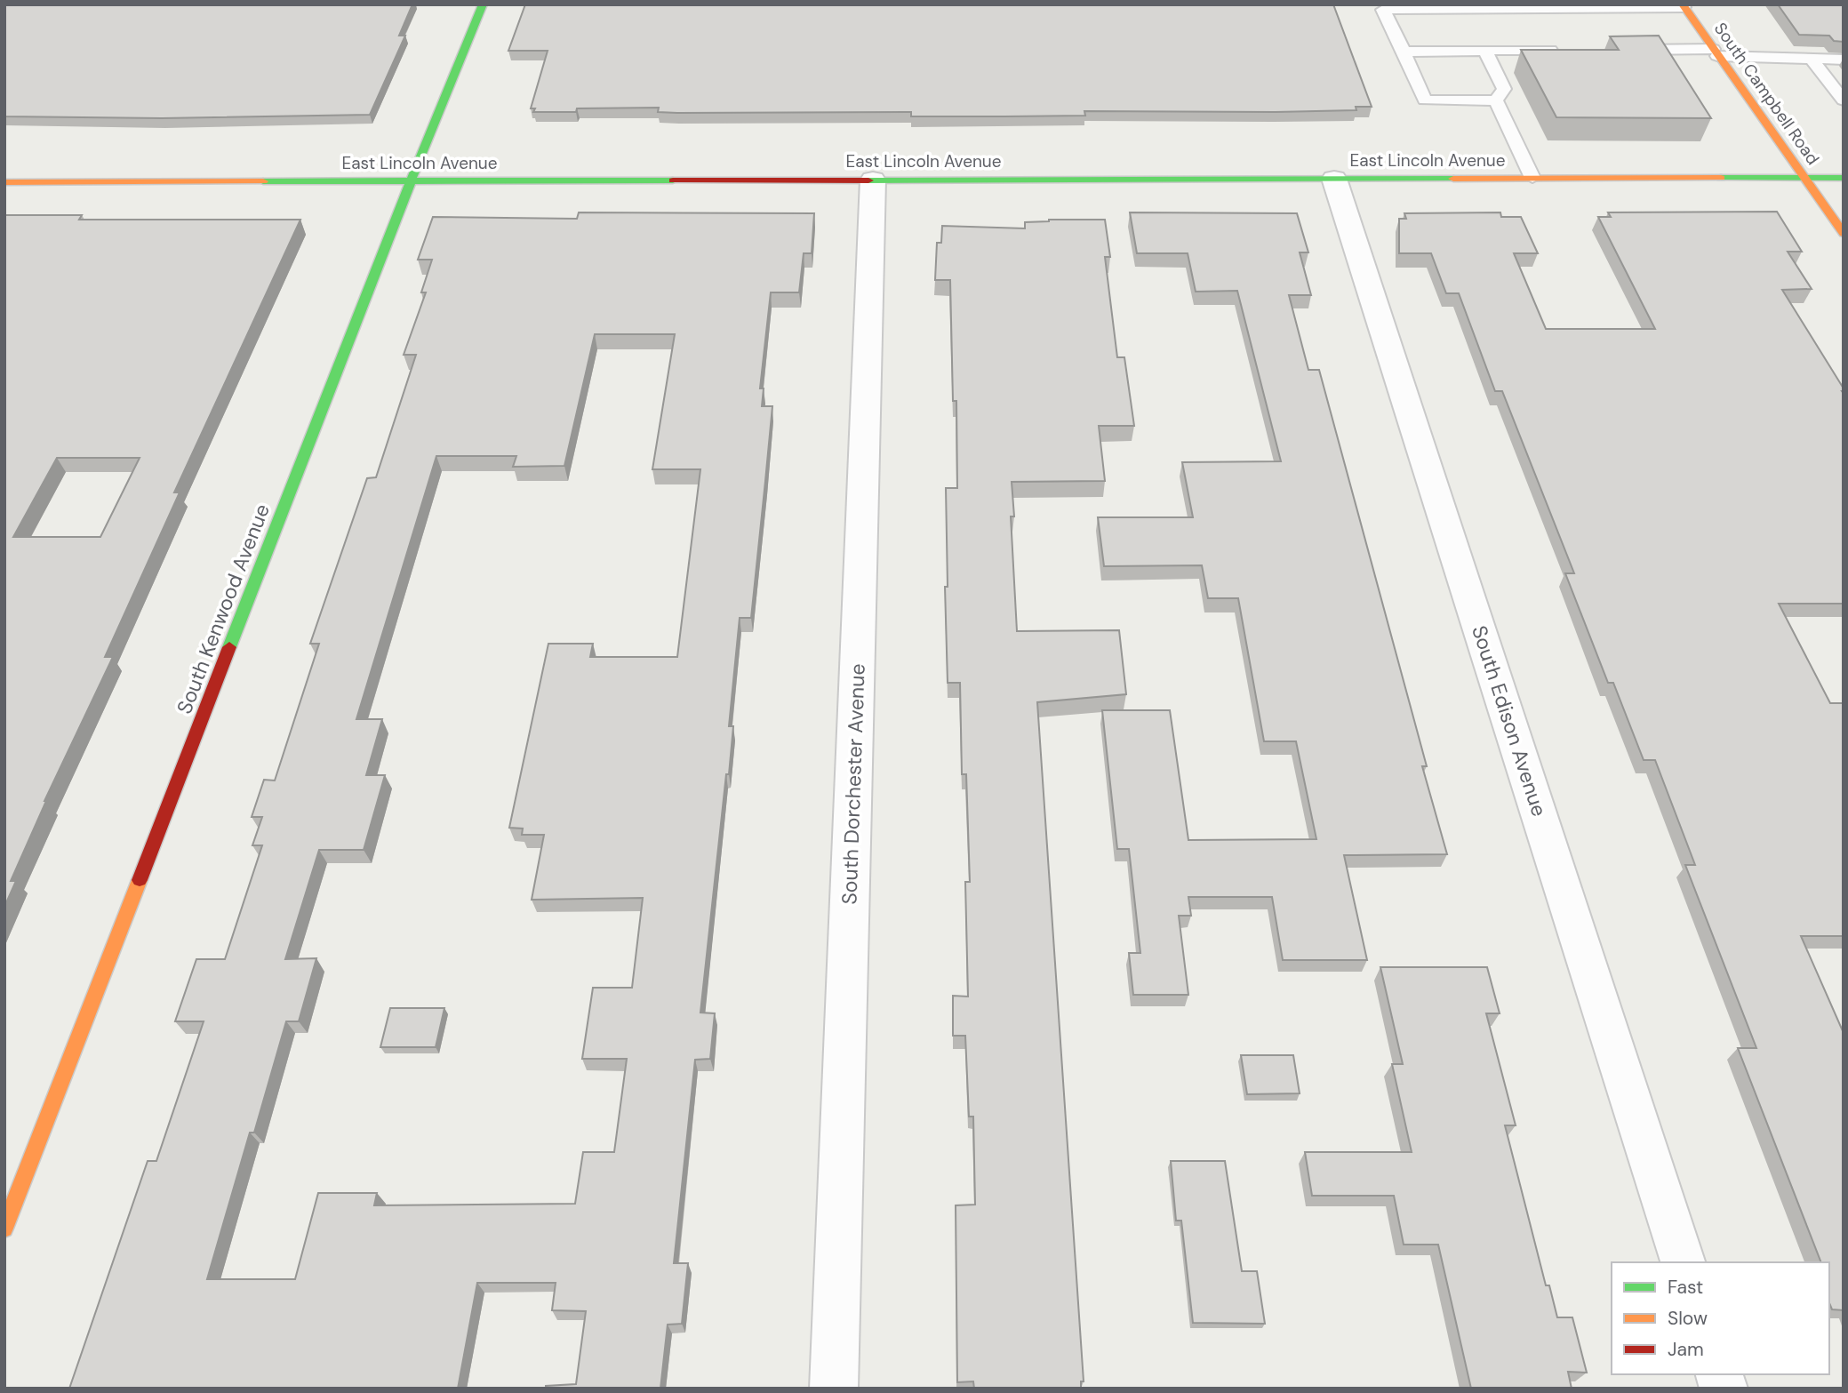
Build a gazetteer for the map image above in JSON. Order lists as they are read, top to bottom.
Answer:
{
  "streets": {
    "street": [
      "South Campbell Road",
      "East Lincoln Avenue",
      "South Kenwood Avenue",
      "South Edison Avenue",
      "South Dorchester Avenue"
    ]
  },
  "crossings": [
    ["South Campbell Road", "East Lincoln Avenue"],
    ["East Lincoln Avenue", "South Kenwood Avenue"],
    ["East Lincoln Avenue", "South Edison Avenue"],
    ["East Lincoln Avenue", "South Dorchester Avenue"]
  ],
  "legend": ["Fast", "Slow", "Jam"]
}
